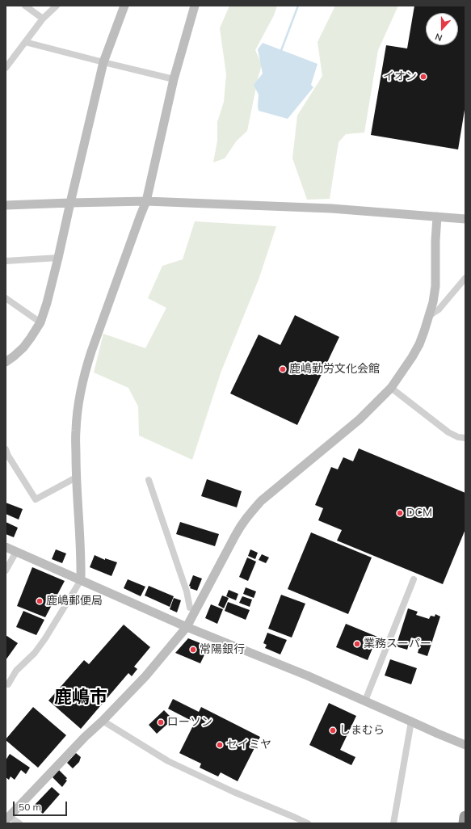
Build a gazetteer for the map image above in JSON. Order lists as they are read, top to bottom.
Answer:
{
  "districts": ["鹿嶋市"],
  "places": [
    "イオン",
    "鹿嶋勤労文化会館",
    "DCM",
    "鹿嶋郵便局",
    "業務スーパー",
    "常陽銀行",
    "ローソン",
    "しまむら",
    "セイミヤ"
  ],
  "scale_bar": "50 m",
  "north": "bottom"
}
